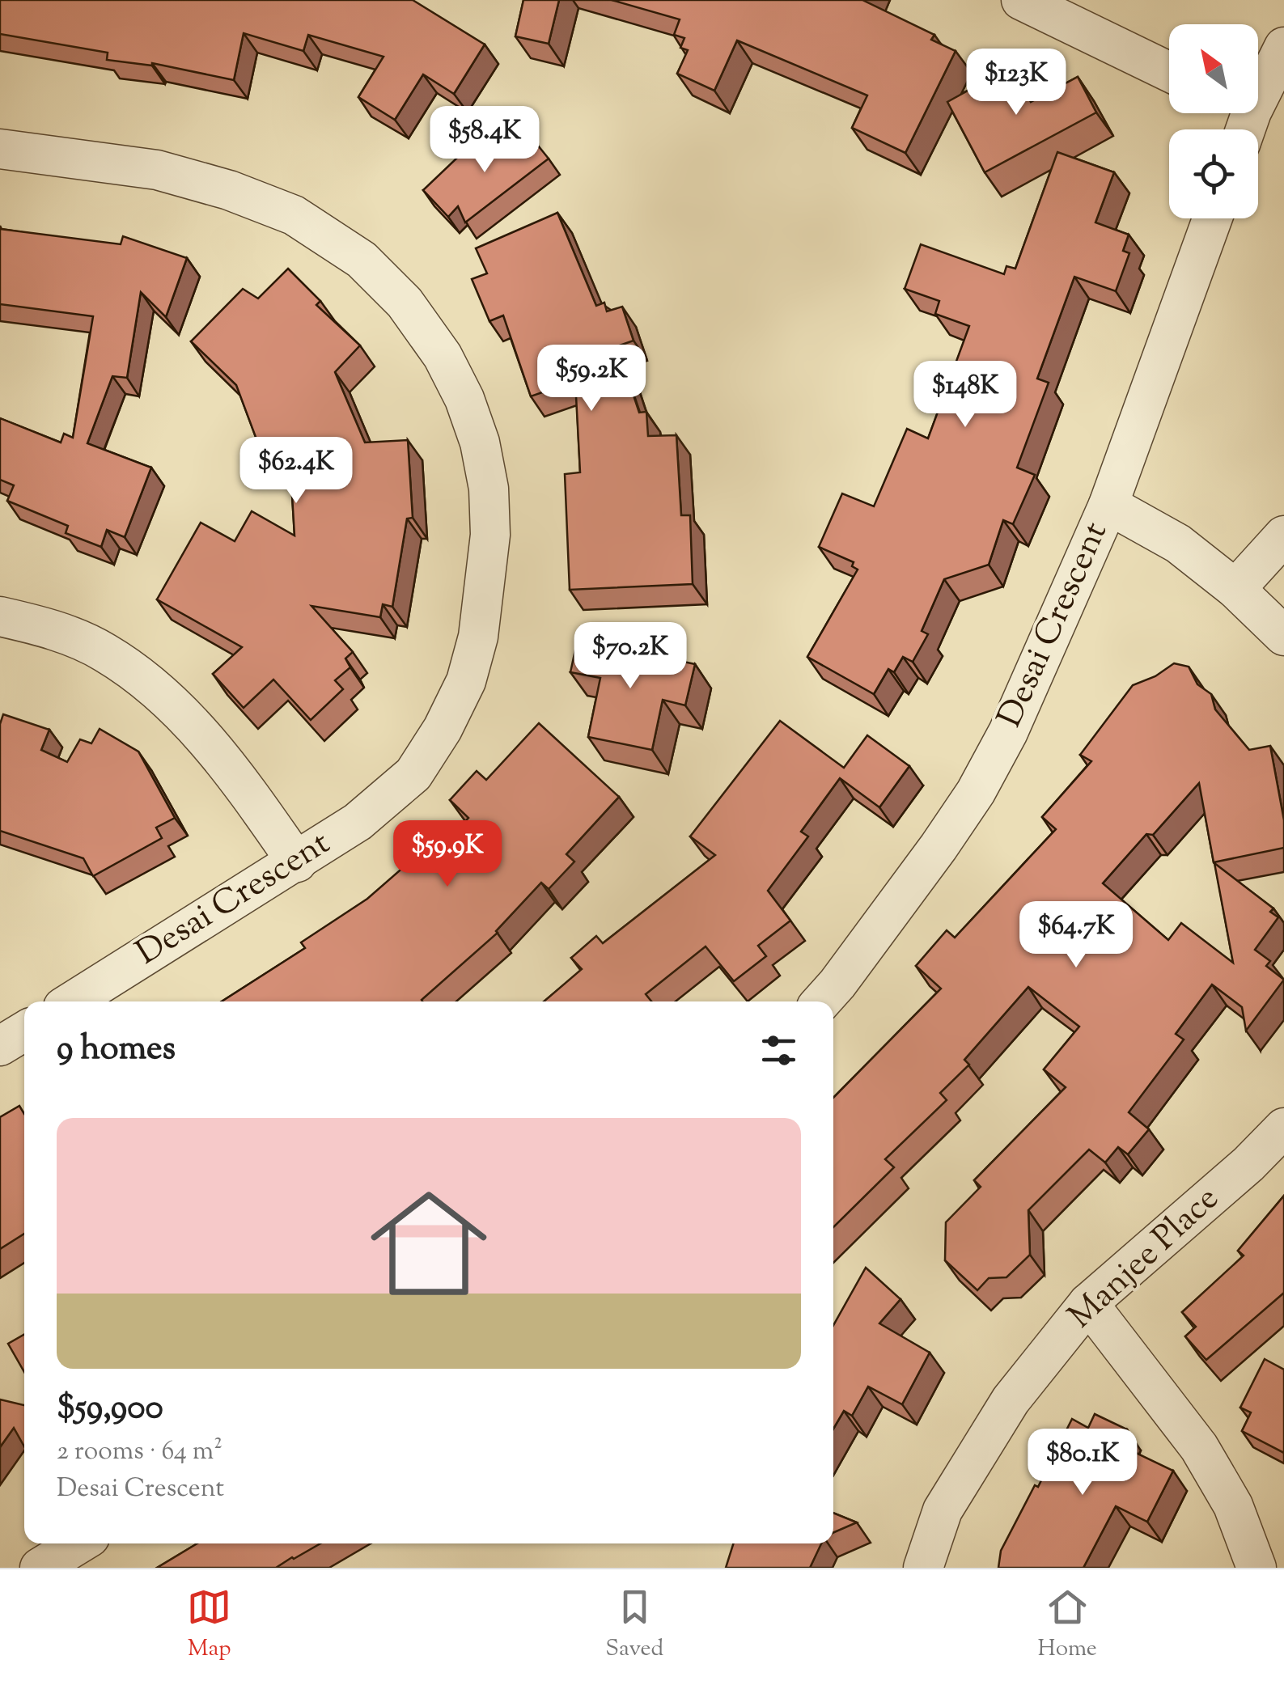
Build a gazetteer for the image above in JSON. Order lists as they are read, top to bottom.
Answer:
{
  "streets": {
    "street": ["Desai Crescent", "Manjee Place"]
  },
  "north": "top left",
  "page": {
    "price": [
      "$123K",
      "$58.4K",
      "$59.2K",
      "$148K",
      "$62.4K",
      "$70.2K",
      "$59.9K",
      "$64.7K",
      "$80.1K"
    ],
    "heading": "9 homes",
    "list": [
      {
        "name": "$59,900",
        "note": "2 rooms · 64 m² · Desai Crescent"
      }
    ],
    "tabs": ["Map", "Saved", "Home"]
  }
}
